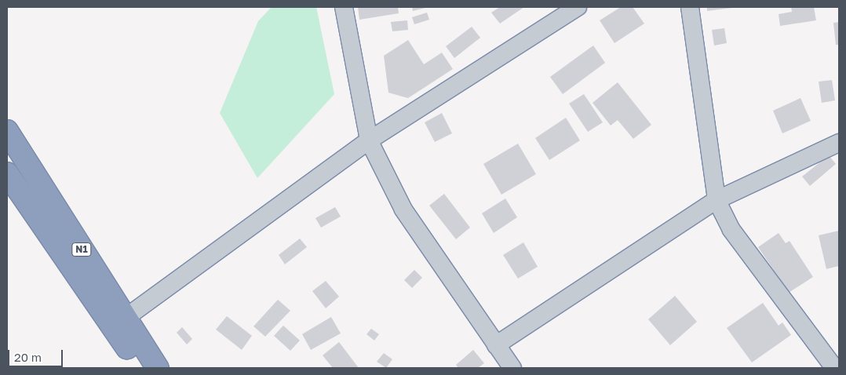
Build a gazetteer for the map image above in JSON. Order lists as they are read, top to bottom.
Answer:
{
  "streets": {
    "highway": ["N1"]
  },
  "scale_bar": "20 m"
}
